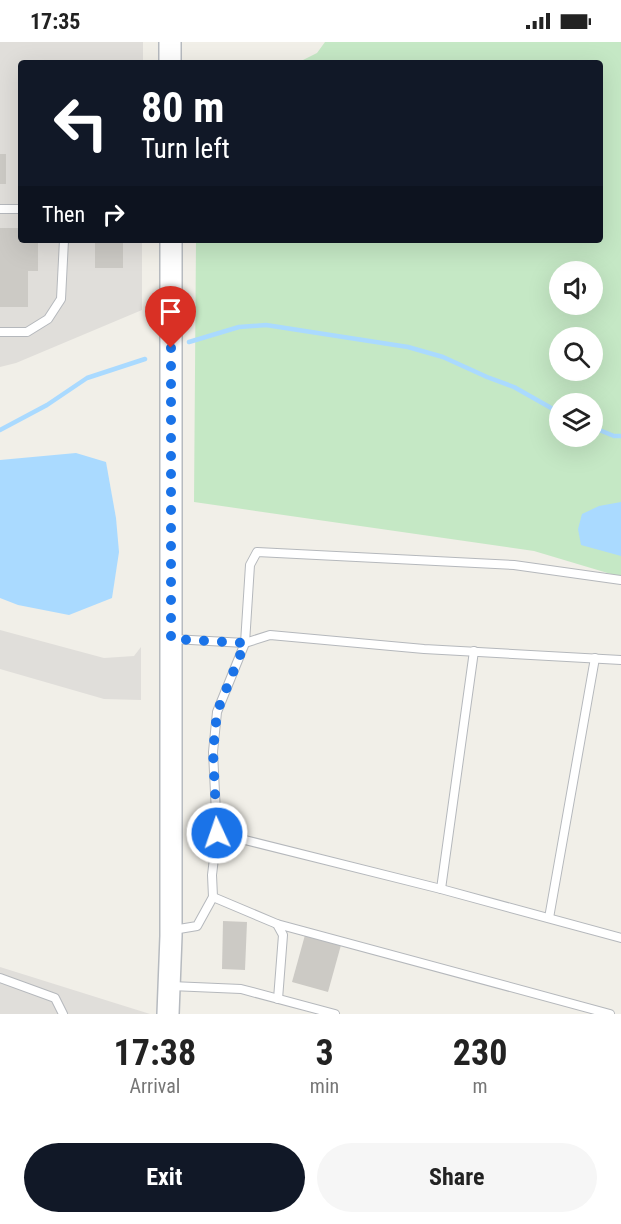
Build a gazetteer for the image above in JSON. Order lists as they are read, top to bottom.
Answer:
{
  "page": {
    "status": "17:35",
    "turn": ["80 m", "Turn left"],
    "then": "Then",
    "eta": [
      "17:38",
      "Arrival",
      "3",
      "min",
      "230",
      "m"
    ],
    "buttons": ["Exit", "Share"]
  }
}
